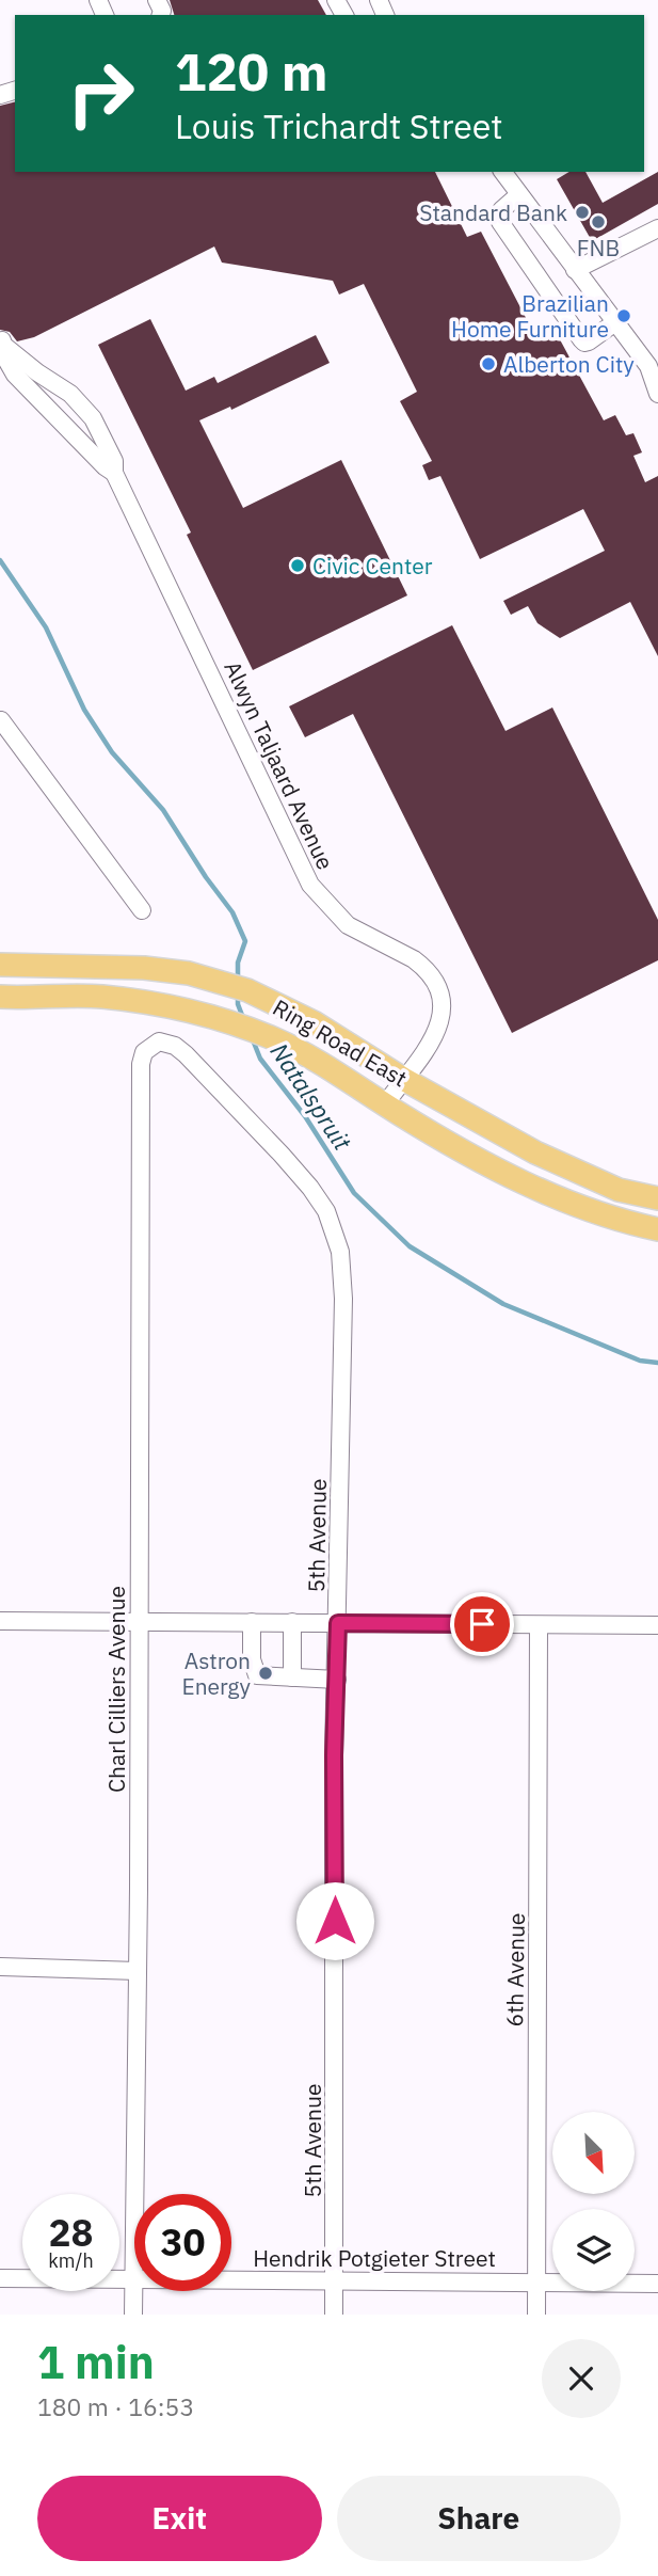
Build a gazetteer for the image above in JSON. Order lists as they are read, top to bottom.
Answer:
{
  "streets": {
    "main road": ["Ring Road East"],
    "street": [
      "Alwyn Taljaard Avenue",
      "5th Avenue",
      "Charl Cilliers Avenue",
      "6th Avenue",
      "Hendrik Potgieter Street"
    ]
  },
  "crossings": [
    ["Alwyn Taljaard Avenue", "Ring Road East"],
    ["5th Avenue", "Charl Cilliers Avenue"],
    ["5th Avenue", "Hendrik Potgieter Street"],
    ["Charl Cilliers Avenue", "Hendrik Potgieter Street"],
    ["6th Avenue", "Hendrik Potgieter Street"]
  ],
  "water": ["Natalspruit"],
  "places": [
    "Standard Bank",
    "FNB",
    "Brazilian Home Furniture",
    "Alberton City",
    "Civic Center",
    "Astron Energy"
  ],
  "north": "bottom right",
  "page": {
    "turn": ["120 m", "Louis Trichardt Street"],
    "speed": "28 km/h",
    "limit": "30",
    "heading": ["1 min", "180 m · 16:53"],
    "buttons": ["Exit", "Share"]
  }
}
